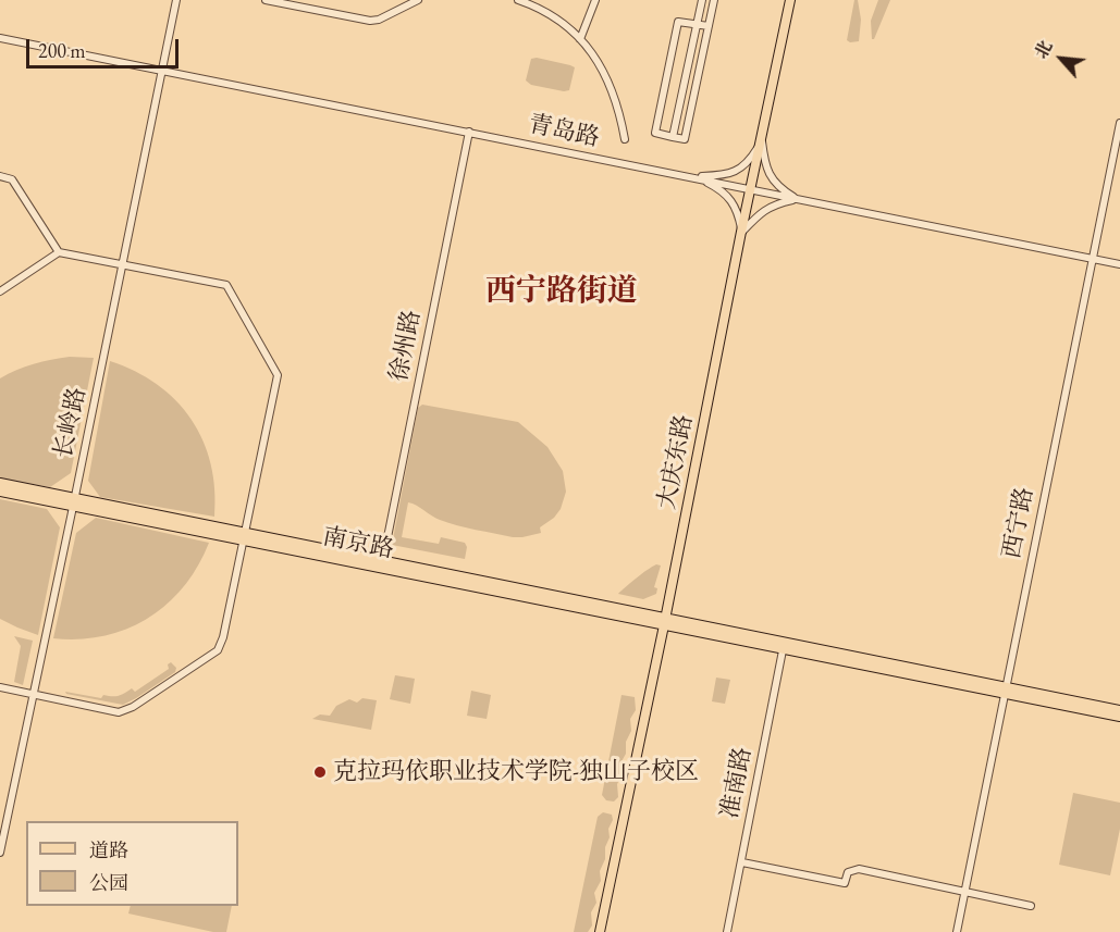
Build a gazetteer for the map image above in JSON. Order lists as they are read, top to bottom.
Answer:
{
  "streets": {
    "main road": ["大庆东路", "南京路"],
    "street": [
      "青岛路",
      "徐州路",
      "长岭路",
      "西宁路",
      "准南路"
    ]
  },
  "crossings": [
    ["青岛路", "徐州路"],
    ["青岛路", "长岭路"],
    ["青岛路", "大庆东路"],
    ["青岛路", "西宁路"],
    ["徐州路", "南京路"],
    ["长岭路", "南京路"],
    ["大庆东路", "南京路"],
    ["南京路", "准南路"]
  ],
  "districts": ["西宁路街道"],
  "places": ["克拉玛依职业技术学院-独山子校区"],
  "legend": ["道路", "公园"],
  "scale_bar": "200 m",
  "north": "top left"
}
